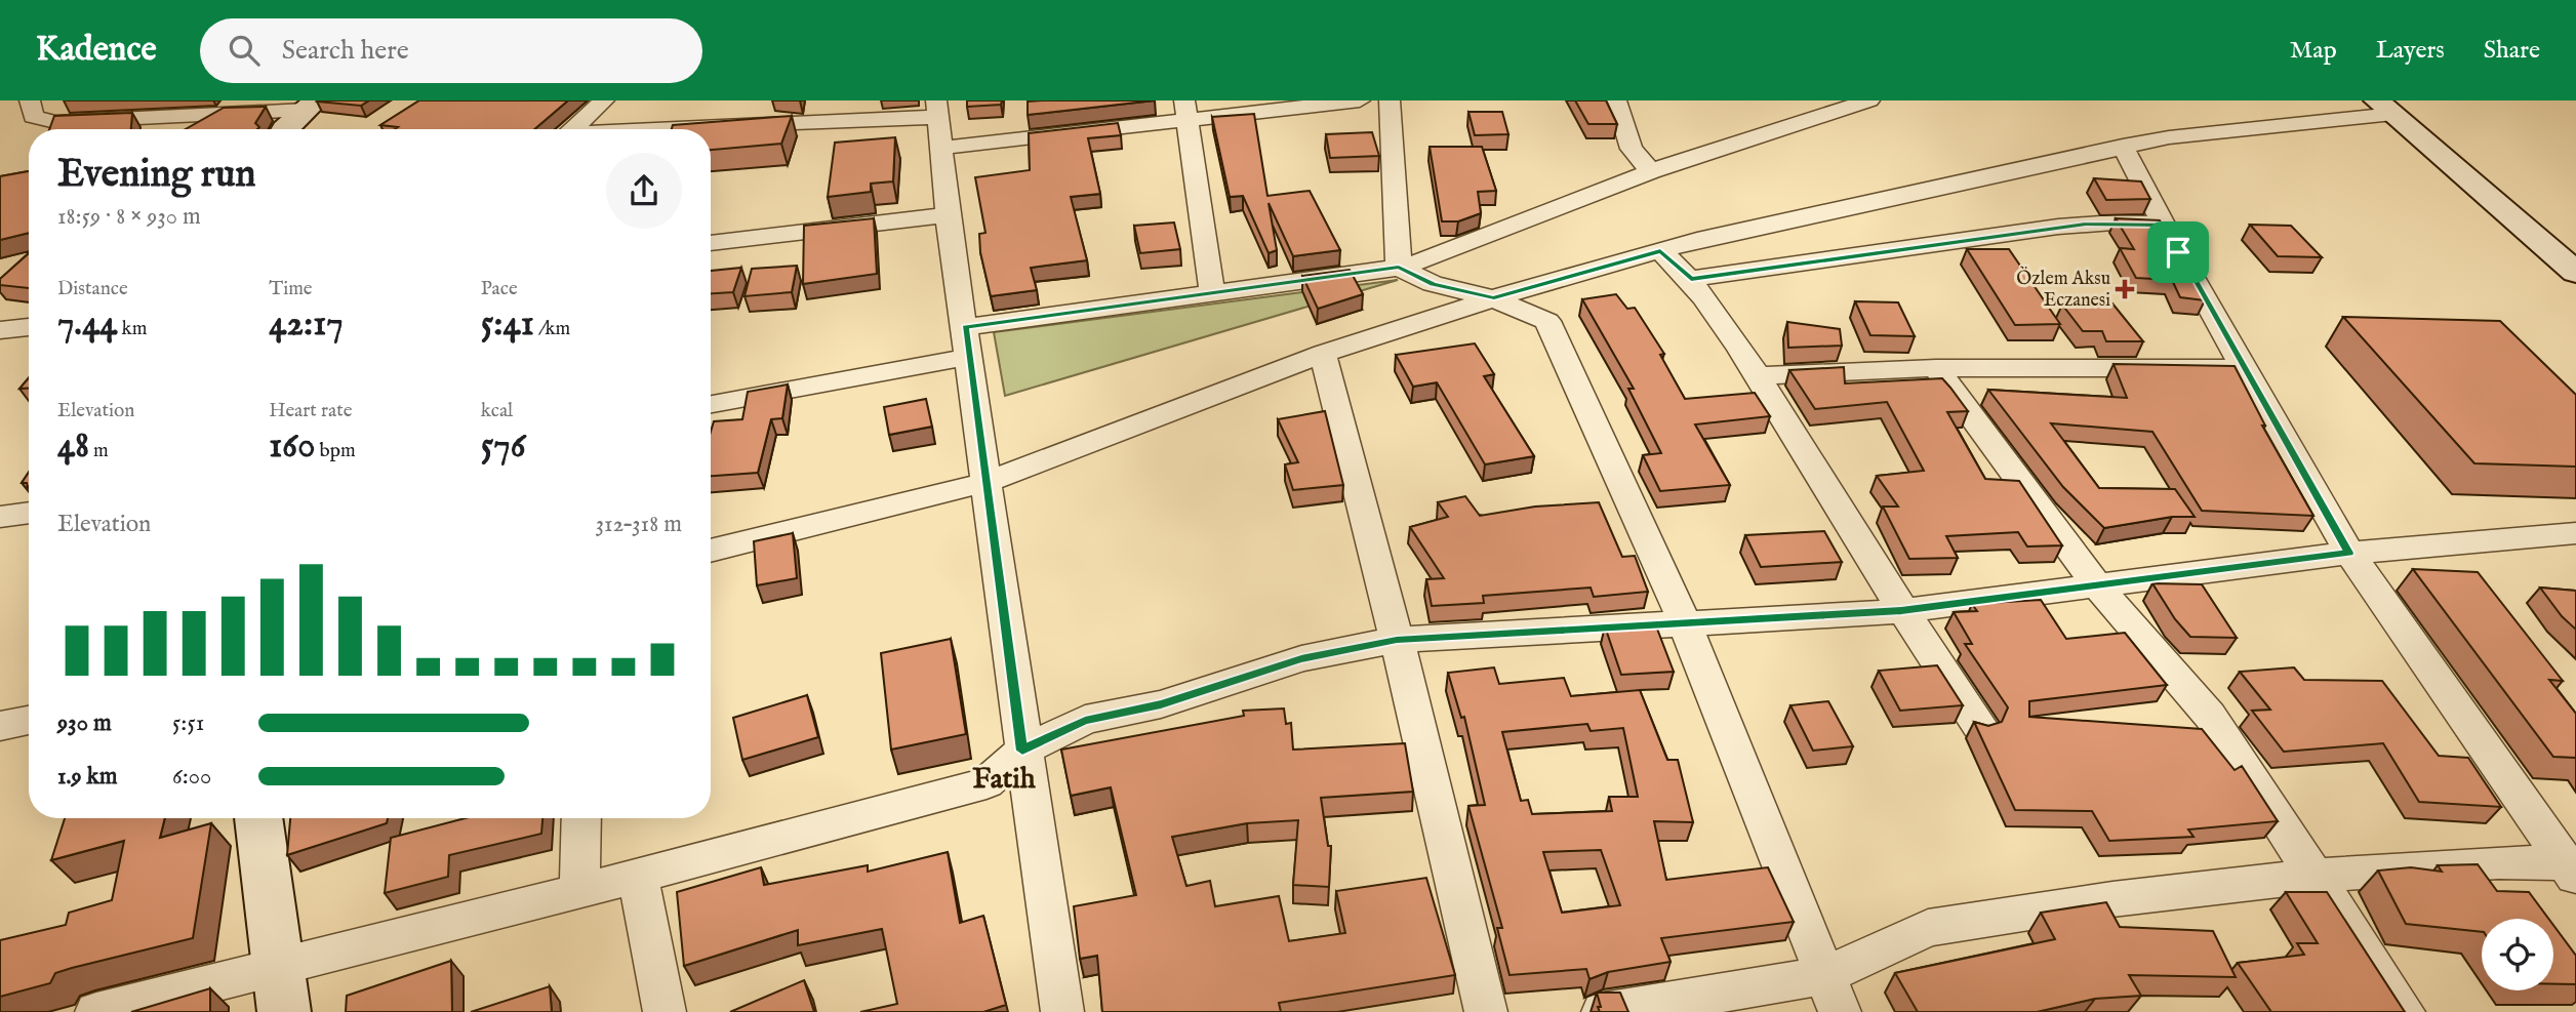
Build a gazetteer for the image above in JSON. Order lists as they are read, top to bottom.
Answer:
{
  "districts": ["Fatih"],
  "places": {
    "health": ["Özlem Aksu Eczanesi"]
  },
  "page": {
    "header": "Kadence",
    "search": "Search here",
    "nav": ["Map", "Layers", "Share"],
    "heading": ["Evening run", "18:59 · 8 × 930 m"],
    "stats": [
      ["Distance", "7.44 km"],
      ["Time", "42:17"],
      ["Pace", "5:41 /km"],
      ["Elevation", "48 m"],
      ["Heart rate", "160 bpm"],
      ["kcal", "576"]
    ],
    "chart": ["Elevation", "312–318 m"],
    "list": [
      {
        "name": "930 m",
        "note": "5:51"
      },
      {
        "name": "1.9 km",
        "note": "6:00"
      }
    ]
  }
}
